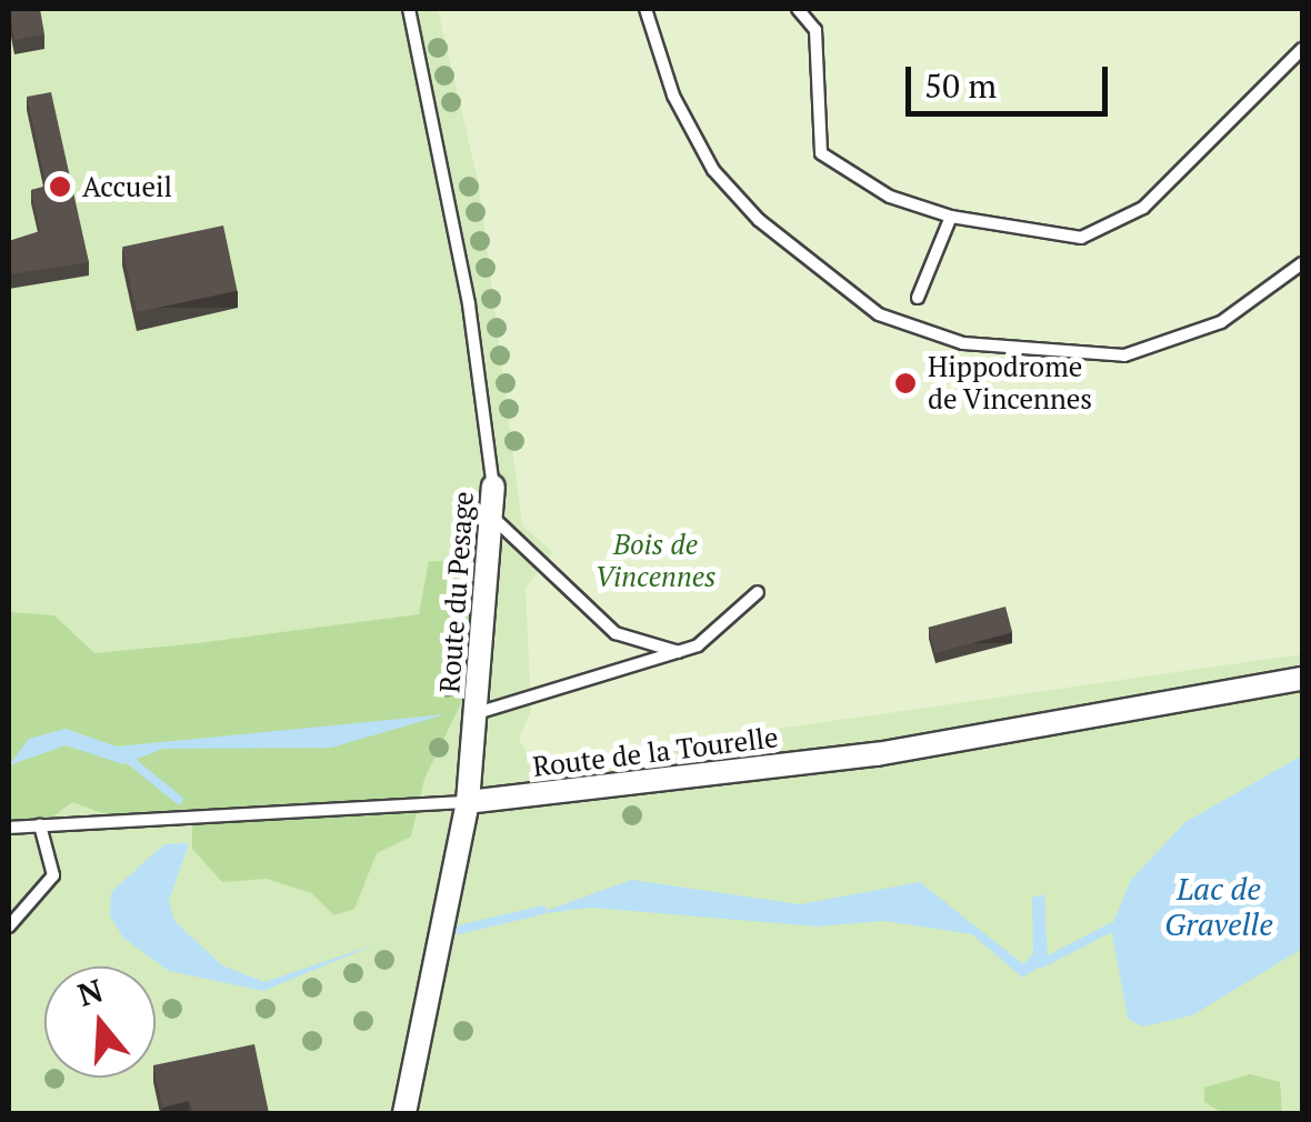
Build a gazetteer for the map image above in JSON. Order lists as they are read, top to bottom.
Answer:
{
  "streets": {
    "street": ["Route du Pesage", "Route de la Tourelle"]
  },
  "crossings": [
    ["Route du Pesage", "Route de la Tourelle"]
  ],
  "water": ["Lac de Gravelle"],
  "parks": ["Bois de Vincennes"],
  "places": ["Accueil", "Hippodrome de Vincennes"],
  "scale_bar": "50 m",
  "north": "top"
}
